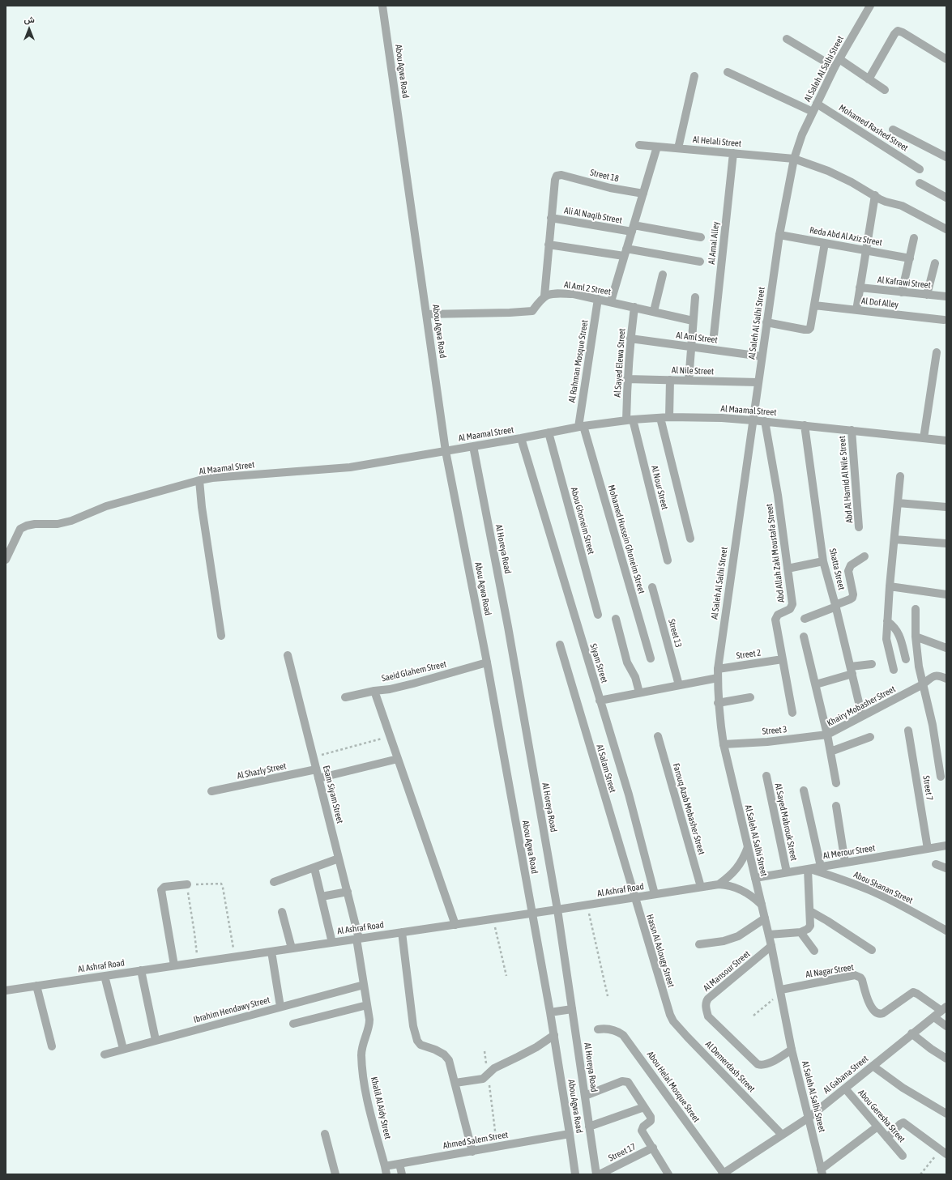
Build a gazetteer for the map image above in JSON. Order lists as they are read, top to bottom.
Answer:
{
  "streets": {
    "street": [
      "Al Saleh Al Salhi Street",
      "Abou Agwa Road",
      "Mohamed Rashed Street",
      "Al Helali Street",
      "Street 18",
      "Ali Al Naqib Street",
      "Reda Abd Al Aziz Street",
      "Al Amal Alley",
      "Al Kafrawi Street",
      "Al Aml 2 Street",
      "Al Dof Alley",
      "Al Aml Street",
      "Al Rahman Mosque Street",
      "Al Sayed Elewa Street",
      "Al Nile Street",
      "Al Maamal Street",
      "Abd Al Hamid Al Nile Street",
      "Al Nour Street",
      "Abou Ghoneim Street",
      "Mohamed Hussein Ghoneim Street",
      "Al Horeya Road",
      "Abd Allah Zaki Moustafa Street",
      "Shatta Street",
      "Street 13",
      "Street 2",
      "Siyam Street",
      "Saeid Glahem Street",
      "Khairy Mobasher Street",
      "Street 3",
      "Al Salam Street",
      "Al Shazly Street",
      "Street 7",
      "Esam Siyam Street",
      "Farouq Azab Mobasher Street",
      "Al Sayed Mabrouk Street",
      "Al Merour Street",
      "Abou Shanan Street",
      "Al Ashraf Road",
      "Hassn Al Aslougy Street",
      "Al Mansour Street",
      "Al Nagar Street",
      "Ibrahim Hendawy Street",
      "Al Demerdash Street",
      "Al Gabana Street",
      "Abou Helal Mosque Street",
      "Khalil Al Aidy Street",
      "Abou Geresha Street",
      "Ahmed Salem Street",
      "Street 17"
    ]
  },
  "crossings": [
    ["Al Saleh Al Salhi Street", "Mohamed Rashed Street"],
    ["Al Saleh Al Salhi Street", "Al Helali Street"],
    ["Al Saleh Al Salhi Street", "Reda Abd Al Aziz Street"],
    ["Al Saleh Al Salhi Street", "Al Aml Street"],
    ["Al Saleh Al Salhi Street", "Al Nile Street"],
    ["Al Saleh Al Salhi Street", "Al Maamal Street"],
    ["Al Saleh Al Salhi Street", "Street 2"],
    ["Al Saleh Al Salhi Street", "Street 3"],
    ["Al Saleh Al Salhi Street", "Al Merour Street"],
    ["Al Saleh Al Salhi Street", "Al Ashraf Road"],
    ["Al Saleh Al Salhi Street", "Al Mansour Street"],
    ["Al Saleh Al Salhi Street", "Al Nagar Street"],
    ["Al Saleh Al Salhi Street", "Al Gabana Street"],
    ["Abou Agwa Road", "Al Maamal Street"],
    ["Abou Agwa Road", "Saeid Glahem Street"],
    ["Abou Agwa Road", "Al Ashraf Road"],
    ["Abou Agwa Road", "Ahmed Salem Street"],
    ["Al Helali Street", "Al Amal Alley"],
    ["Street 18", "Ali Al Naqib Street"],
    ["Al Aml 2 Street", "Al Rahman Mosque Street"],
    ["Al Aml 2 Street", "Al Sayed Elewa Street"],
    ["Al Aml Street", "Al Sayed Elewa Street"],
    ["Al Rahman Mosque Street", "Al Maamal Street"],
    ["Al Rahman Mosque Street", "Mohamed Hussein Ghoneim Street"],
    ["Al Sayed Elewa Street", "Al Nile Street"],
    ["Al Sayed Elewa Street", "Al Maamal Street"],
    ["Al Sayed Elewa Street", "Al Nour Street"],
    ["Al Maamal Street", "Abd Al Hamid Al Nile Street"],
    ["Al Maamal Street", "Al Nour Street"],
    ["Al Maamal Street", "Abou Ghoneim Street"],
    ["Al Maamal Street", "Mohamed Hussein Ghoneim Street"],
    ["Al Maamal Street", "Al Horeya Road"],
    ["Al Maamal Street", "Abd Allah Zaki Moustafa Street"],
    ["Al Maamal Street", "Shatta Street"],
    ["Al Maamal Street", "Siyam Street"],
    ["Al Horeya Road", "Al Ashraf Road"],
    ["Abd Allah Zaki Moustafa Street", "Street 2"],
    ["Shatta Street", "Khairy Mobasher Street"],
    ["Siyam Street", "Al Ashraf Road"],
    ["Khairy Mobasher Street", "Street 3"],
    ["Al Salam Street", "Al Ashraf Road"],
    ["Al Salam Street", "Hassn Al Aslougy Street"],
    ["Al Shazly Street", "Esam Siyam Street"],
    ["Street 7", "Al Merour Street"],
    ["Esam Siyam Street", "Al Ashraf Road"],
    ["Esam Siyam Street", "Khalil Al Aidy Street"],
    ["Farouq Azab Mobasher Street", "Al Ashraf Road"],
    ["Al Sayed Mabrouk Street", "Al Merour Street"],
    ["Al Merour Street", "Abou Shanan Street"],
    ["Al Ashraf Road", "Hassn Al Aslougy Street"],
    ["Al Ashraf Road", "Khalil Al Aidy Street"],
    ["Hassn Al Aslougy Street", "Al Demerdash Street"],
    ["Al Nagar Street", "Al Gabana Street"],
    ["Ibrahim Hendawy Street", "Khalil Al Aidy Street"],
    ["Al Demerdash Street", "Al Gabana Street"],
    ["Al Gabana Street", "Abou Helal Mosque Street"],
    ["Al Gabana Street", "Abou Geresha Street"],
    ["Khalil Al Aidy Street", "Ahmed Salem Street"]
  ],
  "north": "top"
}
